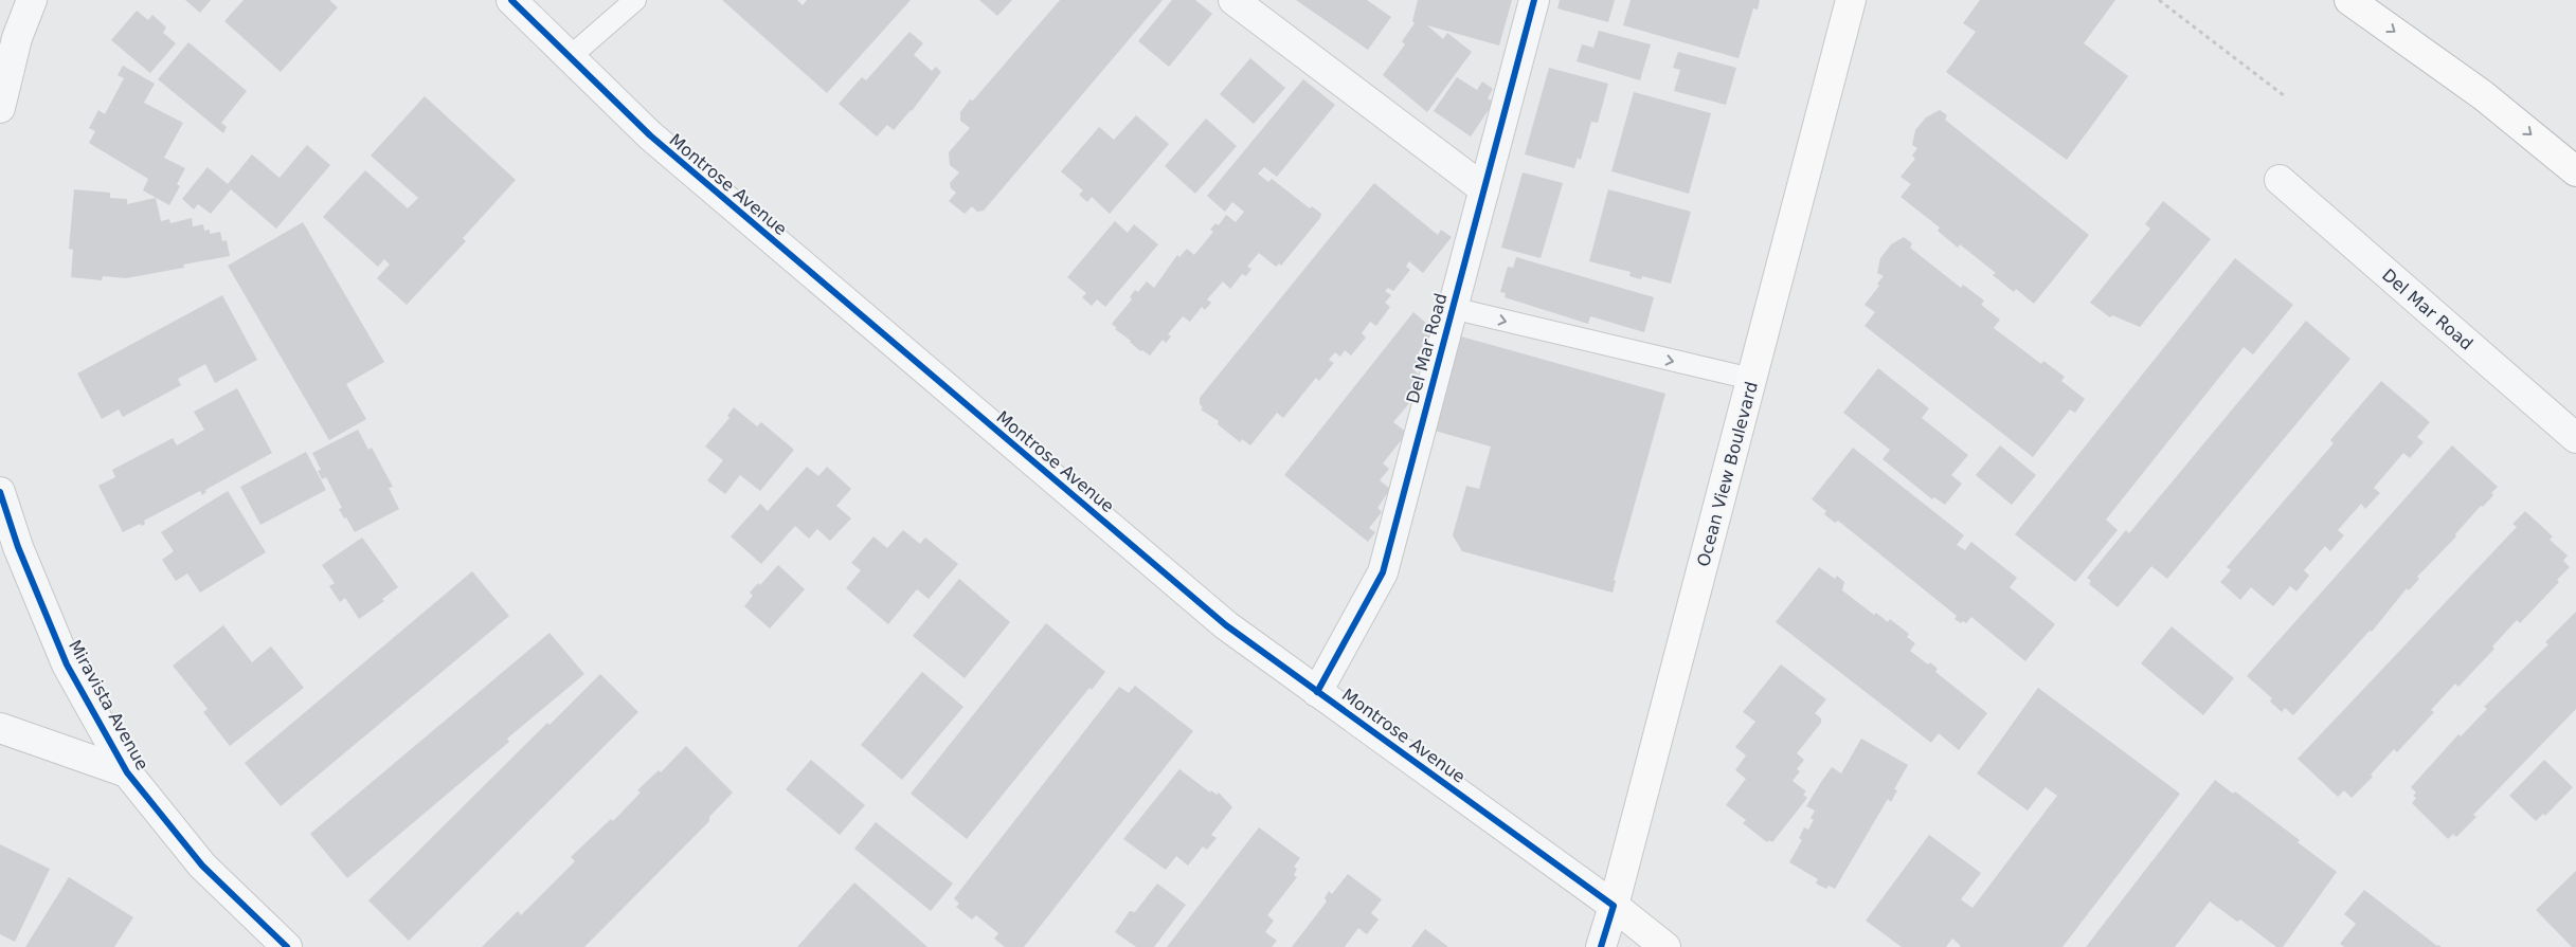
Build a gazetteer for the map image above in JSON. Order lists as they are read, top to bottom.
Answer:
{
  "streets": {
    "main road": ["Montrose Avenue", "Ocean View Boulevard"],
    "street": ["Del Mar Road", "Miravista Avenue"]
  },
  "crossings": [
    ["Montrose Avenue", "Del Mar Road"],
    ["Montrose Avenue", "Ocean View Boulevard"]
  ]
}
